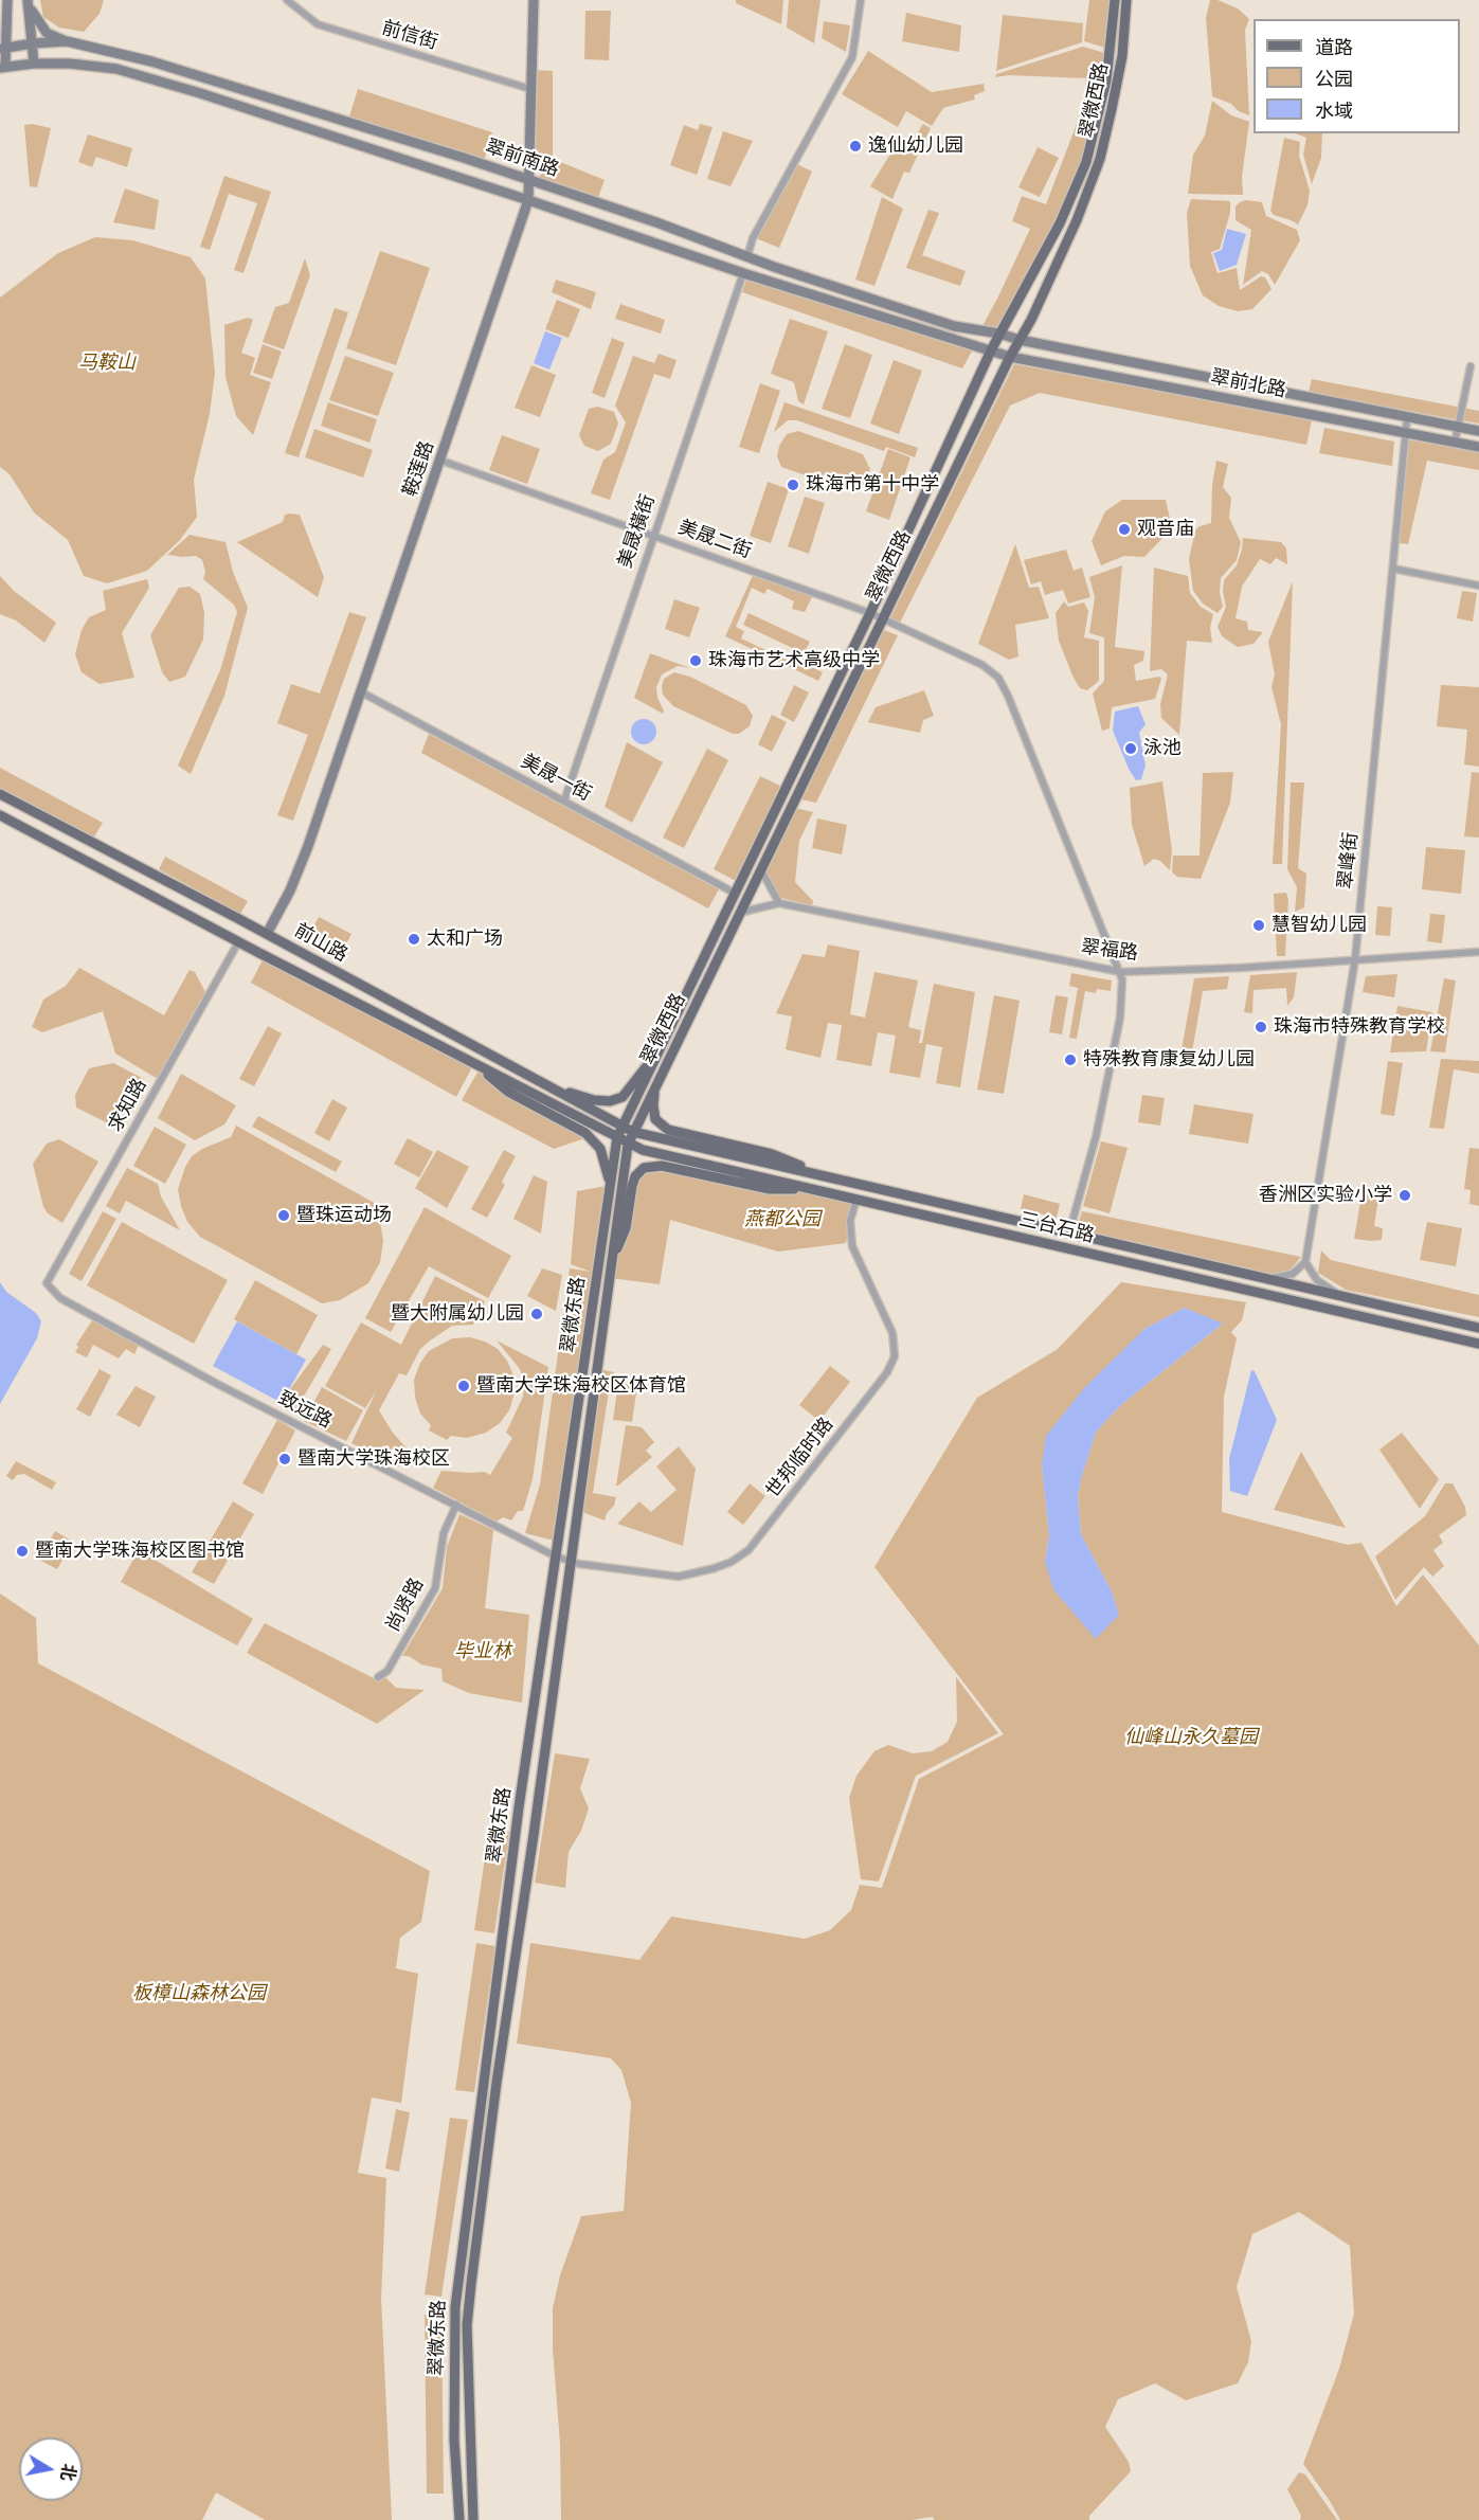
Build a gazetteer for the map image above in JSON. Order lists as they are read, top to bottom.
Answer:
{
  "streets": {
    "main road": [
      "翠微西路",
      "翠前南路",
      "翠前北路",
      "鞍莲路",
      "前山路",
      "三台石路",
      "翠微东路"
    ],
    "street": [
      "前信街",
      "美晟橫街",
      "美晟二街",
      "美晟一街",
      "翠峰街",
      "翠福路",
      "求知路",
      "致远路",
      "世邦临时路",
      "尚贤路"
    ]
  },
  "crossings": [
    ["前信街", "鞍莲路"],
    ["翠微西路", "翠前南路"],
    ["翠微西路", "翠前北路"],
    ["翠微西路", "美晟二街"],
    ["翠微西路", "美晟一街"],
    ["翠微西路", "前山路"],
    ["翠微西路", "三台石路"],
    ["翠微西路", "翠微东路"],
    ["翠前南路", "翠前北路"],
    ["翠前南路", "鞍莲路"],
    ["翠前南路", "美晟橫街"],
    ["翠前北路", "翠峰街"],
    ["鞍莲路", "美晟二街"],
    ["鞍莲路", "美晟一街"],
    ["鞍莲路", "前山路"],
    ["美晟橫街", "美晟二街"],
    ["美晟橫街", "美晟一街"],
    ["美晟二街", "翠福路"],
    ["翠峰街", "翠福路"],
    ["前山路", "求知路"],
    ["前山路", "三台石路"],
    ["前山路", "翠微东路"],
    ["求知路", "致远路"],
    ["三台石路", "翠微东路"],
    ["三台石路", "世邦临时路"],
    ["翠微东路", "致远路"],
    ["翠微东路", "世邦临时路"],
    ["致远路", "世邦临时路"],
    ["致远路", "尚贤路"]
  ],
  "parks": [
    "马鞍山",
    "燕都公园",
    "毕业林",
    "仙峰山永久墓园",
    "板樟山森林公园"
  ],
  "places": [
    "逸仙幼儿园",
    "珠海市第十中学",
    "观音庙",
    "珠海市艺术高级中学",
    "泳池",
    "慧智幼儿园",
    "太和广场",
    "珠海市特殊教育学校",
    "特殊教育康复幼儿园",
    "香洲区实验小学",
    "暨珠运动场",
    "暨大附属幼儿园",
    "暨南大学珠海校区体育馆",
    "暨南大学珠海校区",
    "暨南大学珠海校区图书馆"
  ],
  "legend": ["道路", "公园", "水域"],
  "north": "right"
}
